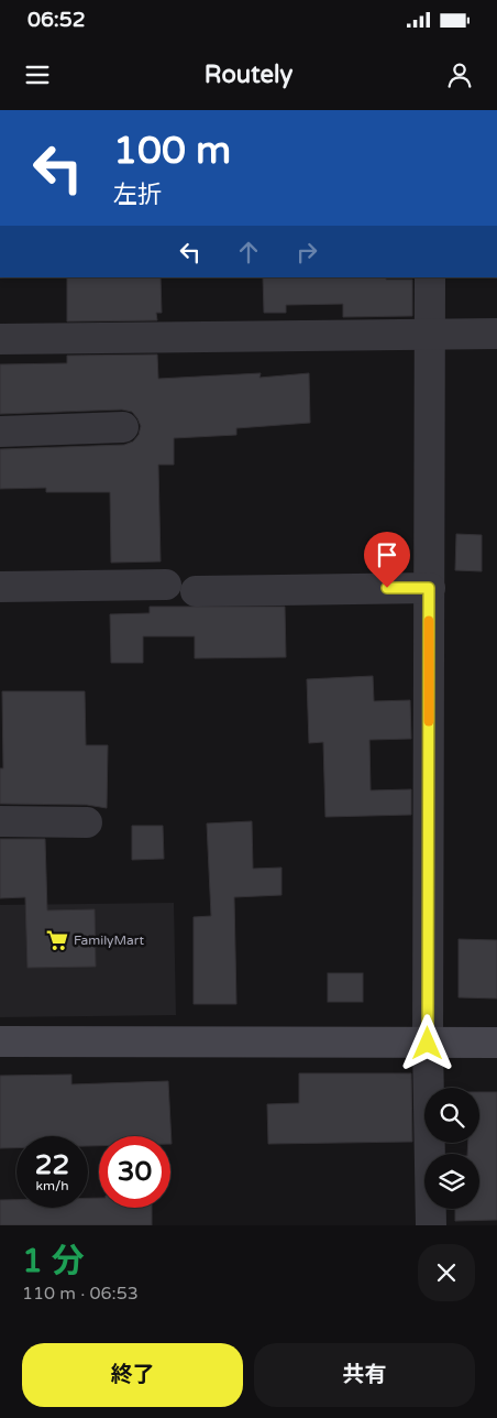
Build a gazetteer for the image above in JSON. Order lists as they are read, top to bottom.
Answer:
{
  "places": {
    "supermarket": ["FamilyMart"]
  },
  "page": {
    "status": "06:52",
    "header": "Routely",
    "turn": ["100 m", "左折"],
    "speed": "22 km/h",
    "limit": "30",
    "heading": ["1 分", "110 m · 06:53"],
    "buttons": ["終了", "共有"]
  }
}
